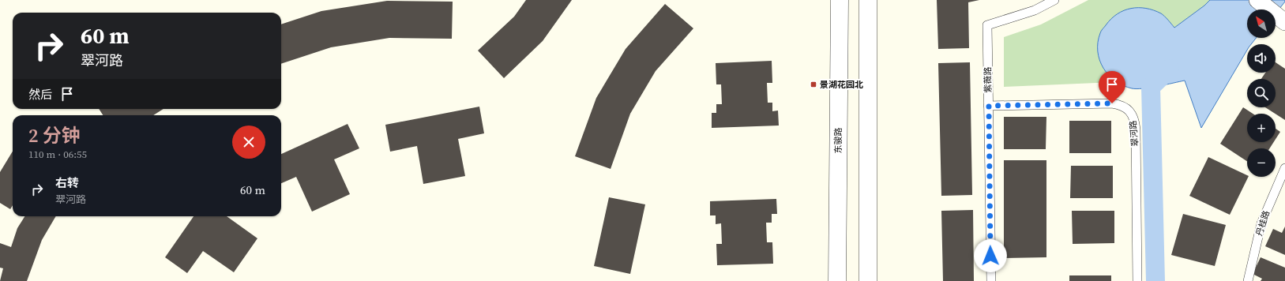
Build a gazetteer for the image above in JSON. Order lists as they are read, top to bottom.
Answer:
{
  "streets": {
    "street": ["东骏路"],
    "lane": ["紫薇路", "翠河路", "丹桂路"]
  },
  "crossings": [
    ["紫薇路", "翠河路"]
  ],
  "places": {
    "transit": ["景湖花园北"]
  },
  "north": "top left",
  "page": {
    "map_buttons": ["+", "−"],
    "turn": ["60 m", "翠河路"],
    "then": "然后",
    "heading": ["2 分钟", "110 m · 06:55"],
    "list": [
      {
        "name": "右转",
        "note": "翠河路",
        "value": "60 m"
      }
    ]
  }
}
